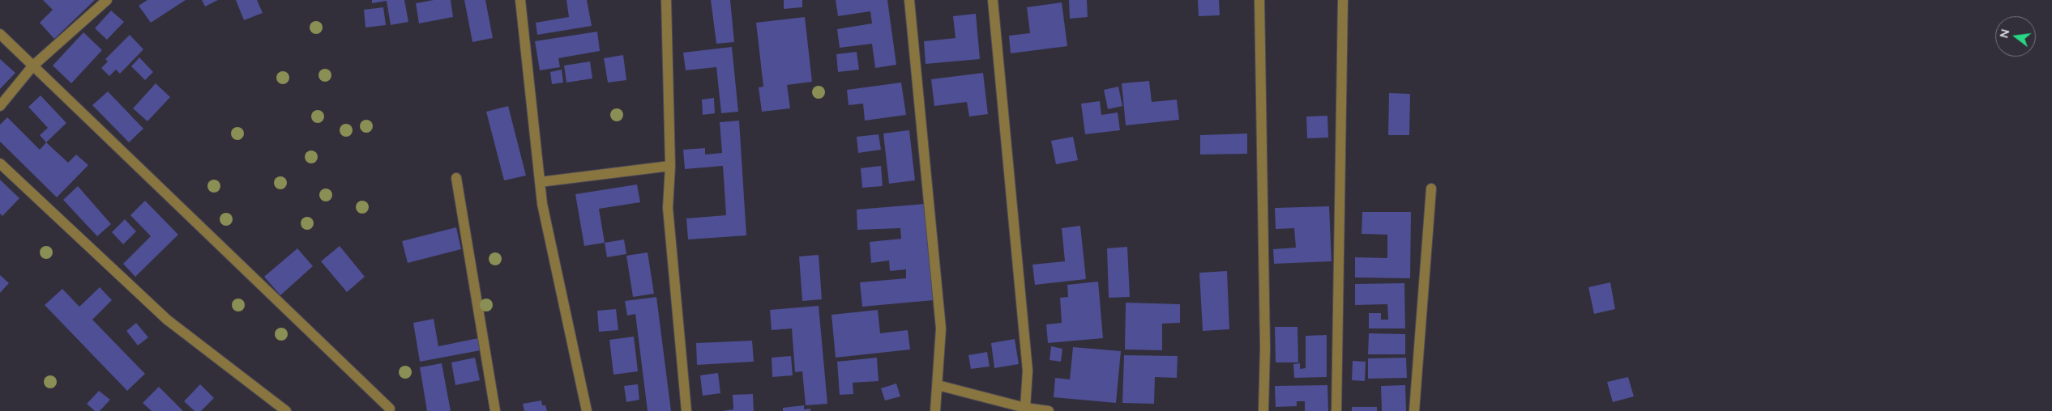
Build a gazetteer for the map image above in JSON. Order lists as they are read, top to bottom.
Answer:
{
  "north": "left"
}
